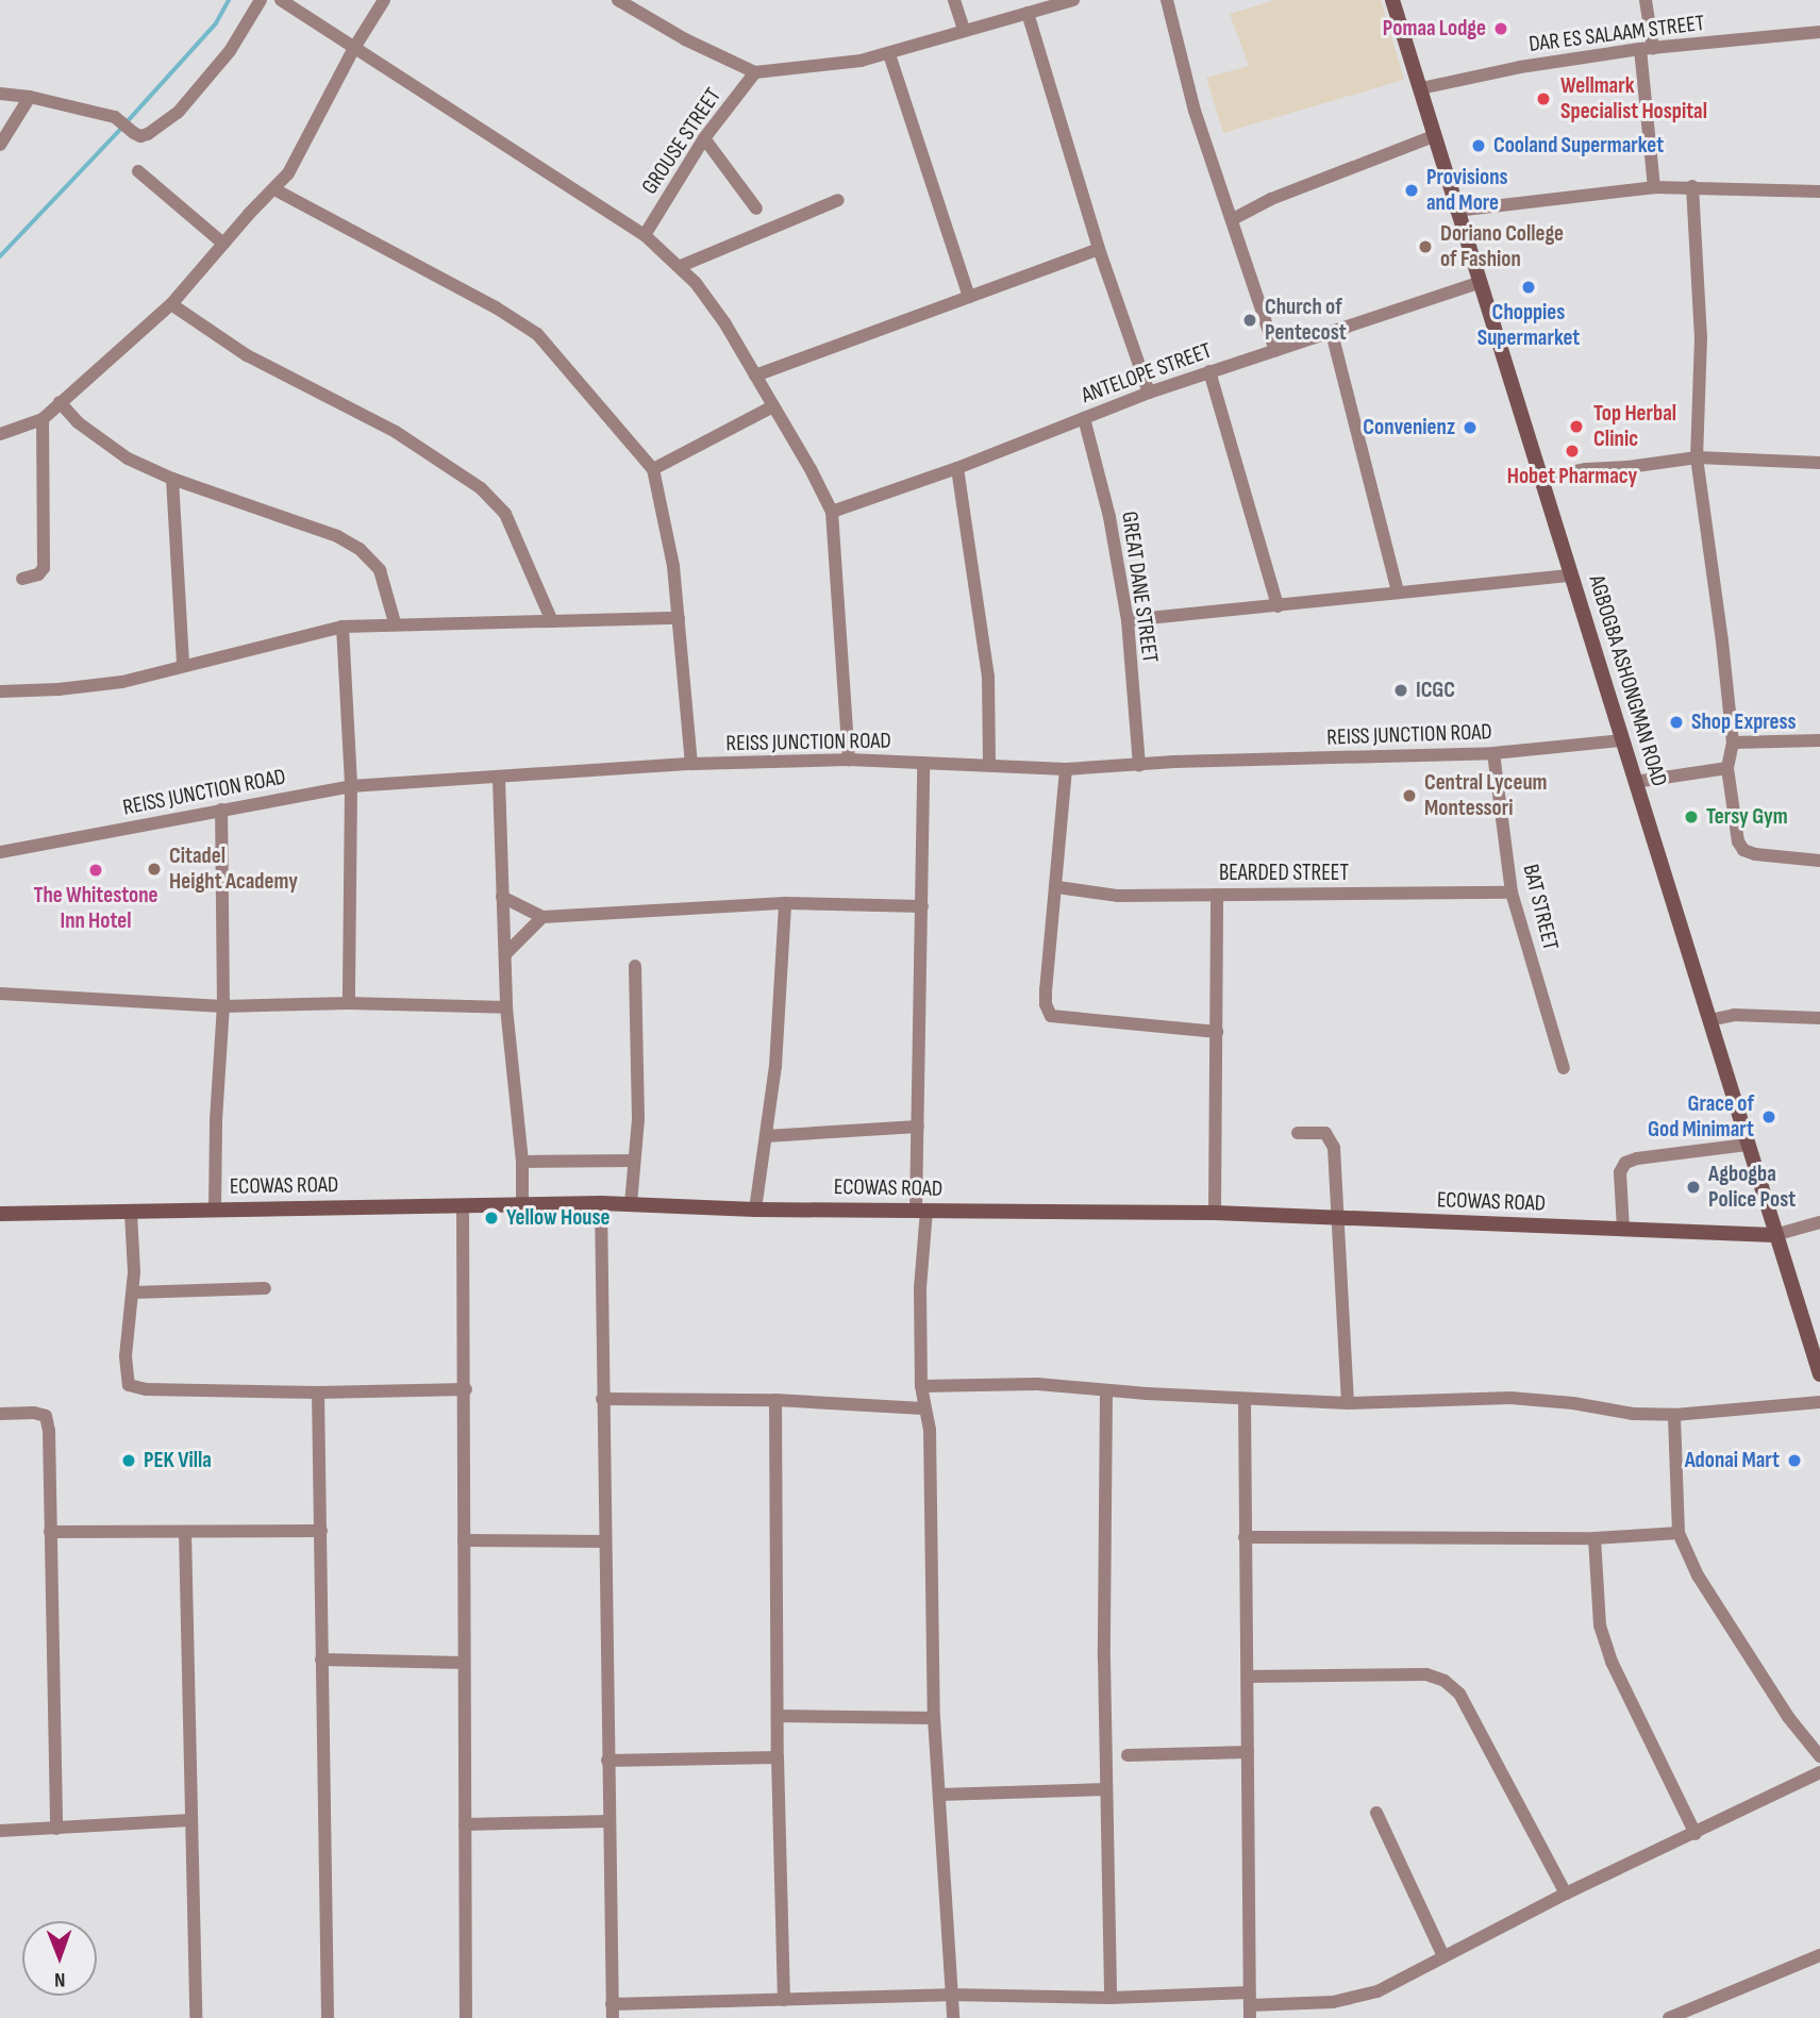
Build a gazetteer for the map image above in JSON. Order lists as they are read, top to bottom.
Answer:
{
  "streets": {
    "street": [
      "DAR ES SALAAM STREET",
      "GROUSE STREET",
      "ANTELOPE STREET",
      "GREAT DANE STREET",
      "AGBOGBA ASHONGMAN ROAD",
      "REISS JUNCTION ROAD",
      "BEARDED STREET",
      "BAT STREET",
      "ECOWAS ROAD"
    ]
  },
  "crossings": [
    ["DAR ES SALAAM STREET", "AGBOGBA ASHONGMAN ROAD"],
    ["ANTELOPE STREET", "GREAT DANE STREET"],
    ["ANTELOPE STREET", "AGBOGBA ASHONGMAN ROAD"],
    ["GREAT DANE STREET", "REISS JUNCTION ROAD"],
    ["AGBOGBA ASHONGMAN ROAD", "REISS JUNCTION ROAD"],
    ["AGBOGBA ASHONGMAN ROAD", "ECOWAS ROAD"],
    ["REISS JUNCTION ROAD", "BAT STREET"],
    ["BEARDED STREET", "BAT STREET"]
  ],
  "places": [
    "Pomaa Lodge",
    "Wellmark Specialist Hospital",
    "Cooland Supermarket",
    "Provisions and More",
    "Doriano College of Fashion",
    "Choppies Supermarket",
    "Church of Pentecost",
    "Top Herbal Clinic",
    "Convenienz",
    "Hobet Pharmacy",
    "ICGC",
    "Shop Express",
    "Central Lyceum Montessori",
    "Tersy Gym",
    "Citadel Height Academy",
    "The Whitestone Inn Hotel",
    "Grace of God Minimart",
    "Agbogba Police Post",
    "Yellow House",
    "PEK Villa",
    "Adonai Mart"
  ],
  "north": "bottom"
}
